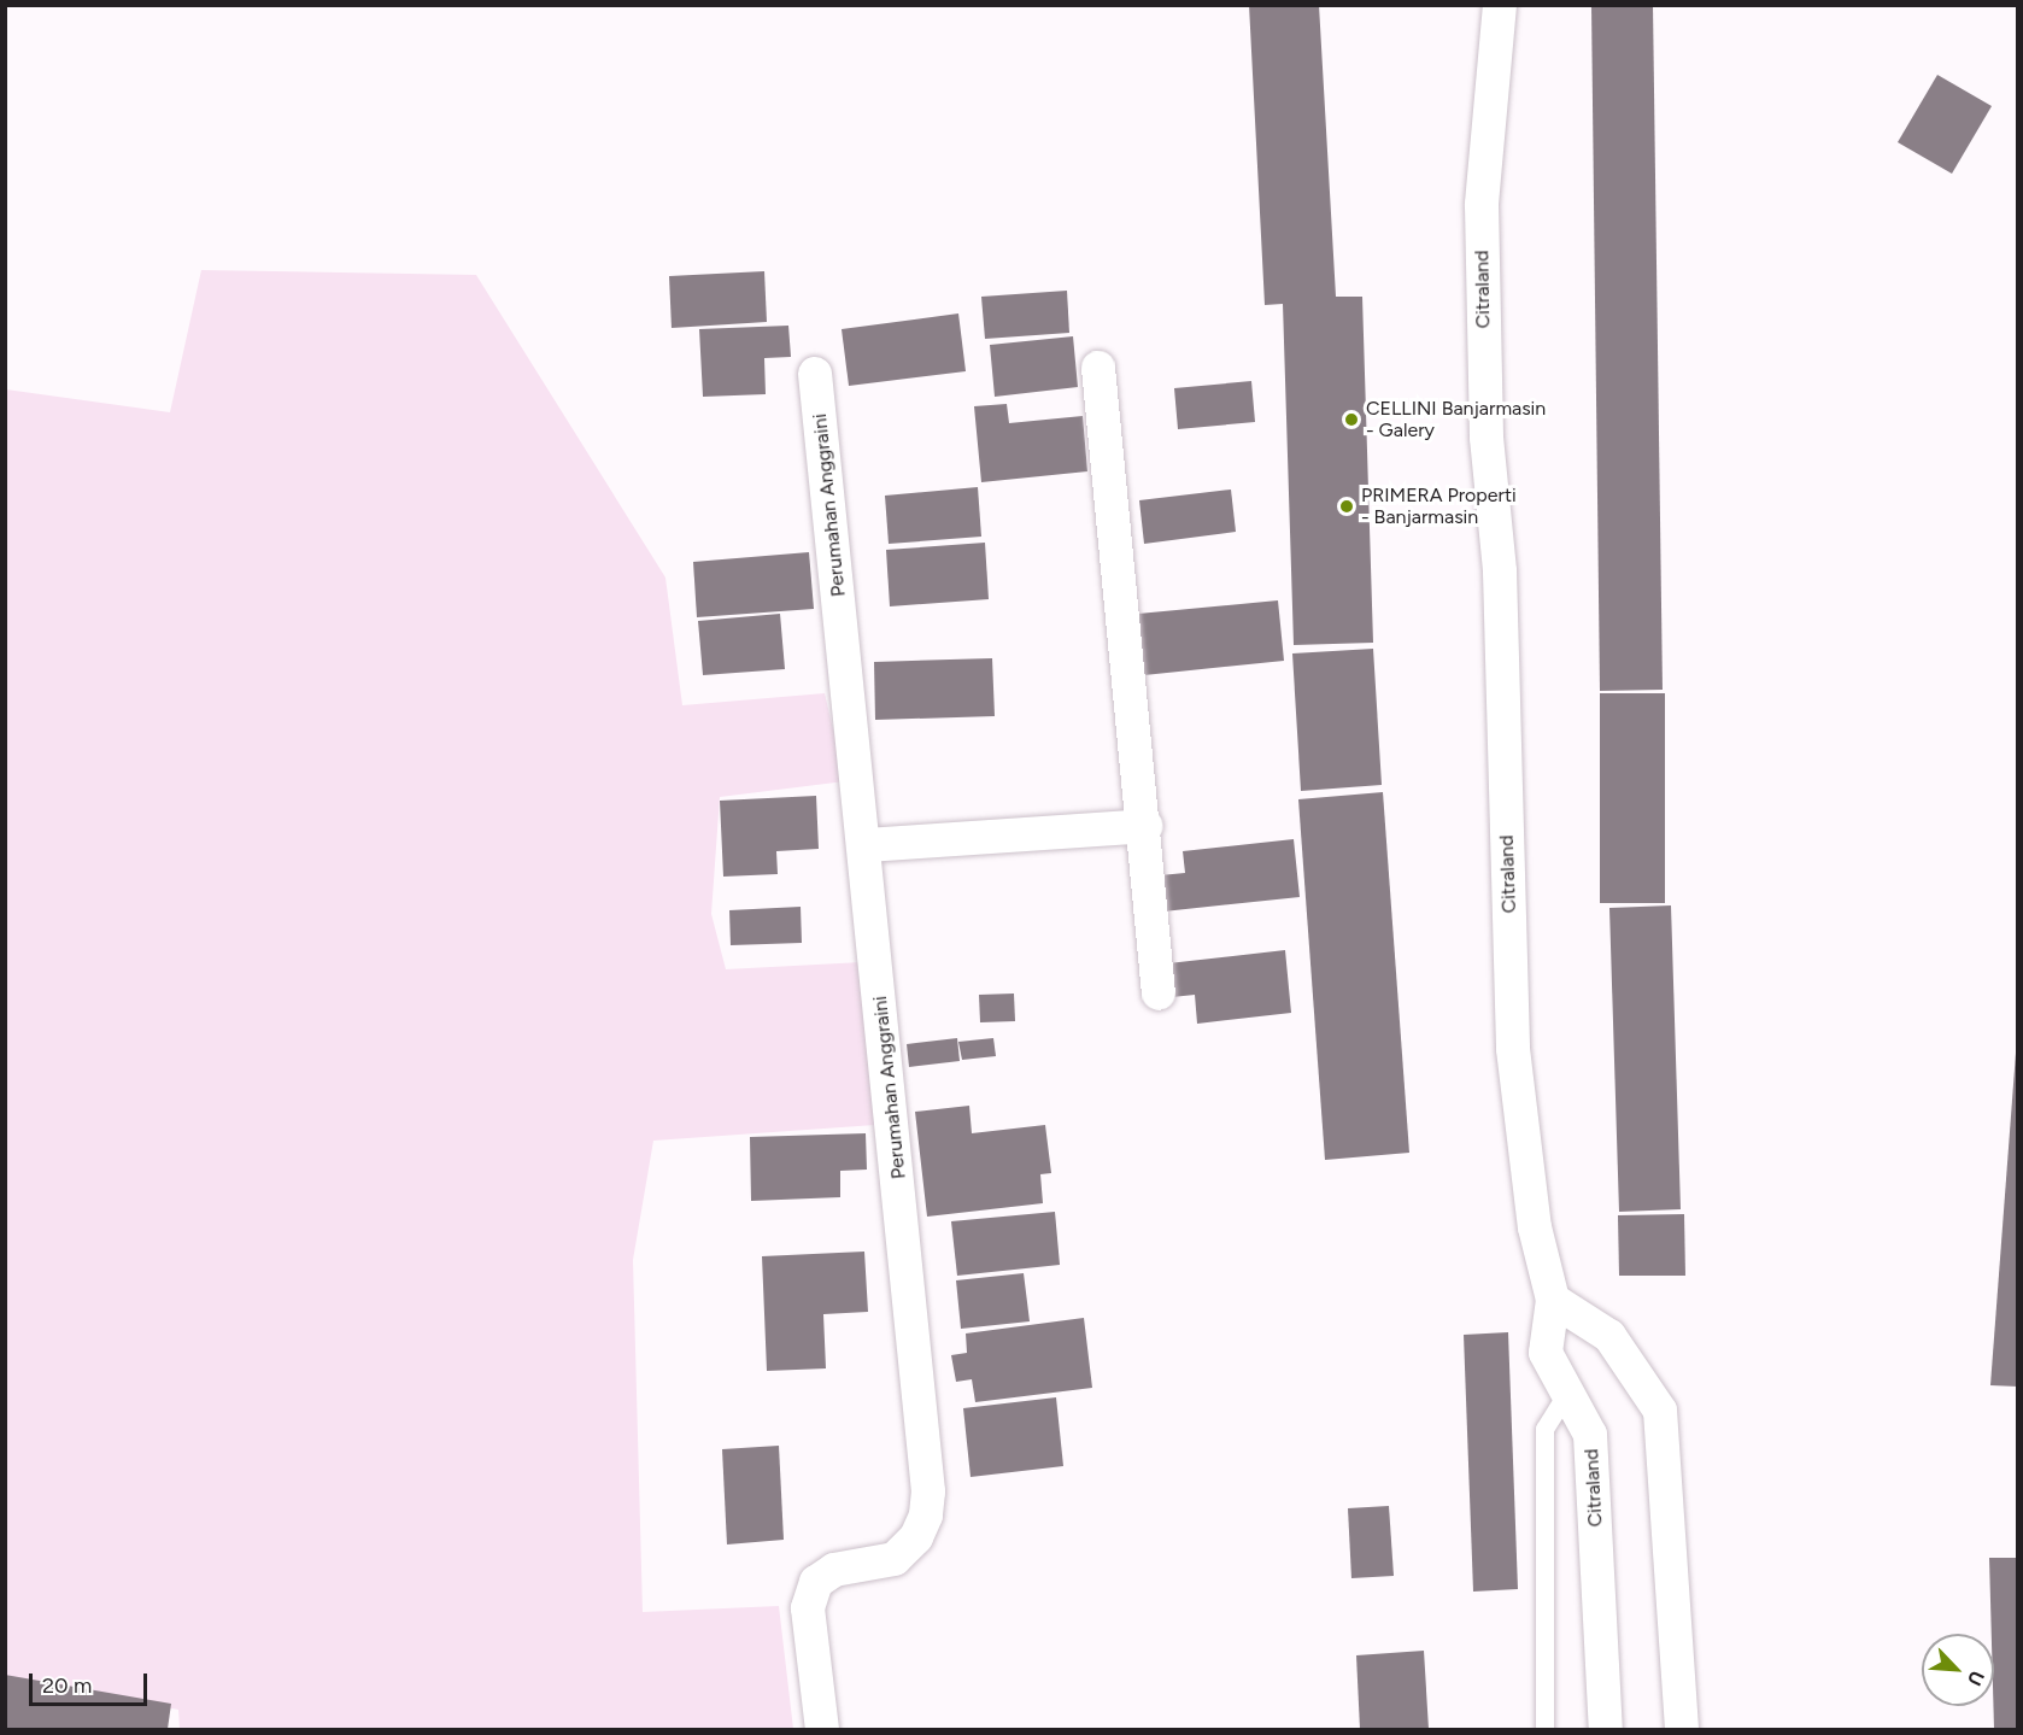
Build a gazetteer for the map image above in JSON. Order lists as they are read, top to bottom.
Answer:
{
  "streets": {
    "street": ["Citraland", "Perumahan Anggraini"]
  },
  "places": ["CELLINI Banjarmasin - Galery", "PRIMERA Properti - Banjarmasin"],
  "scale_bar": "20 m",
  "north": "bottom right"
}
